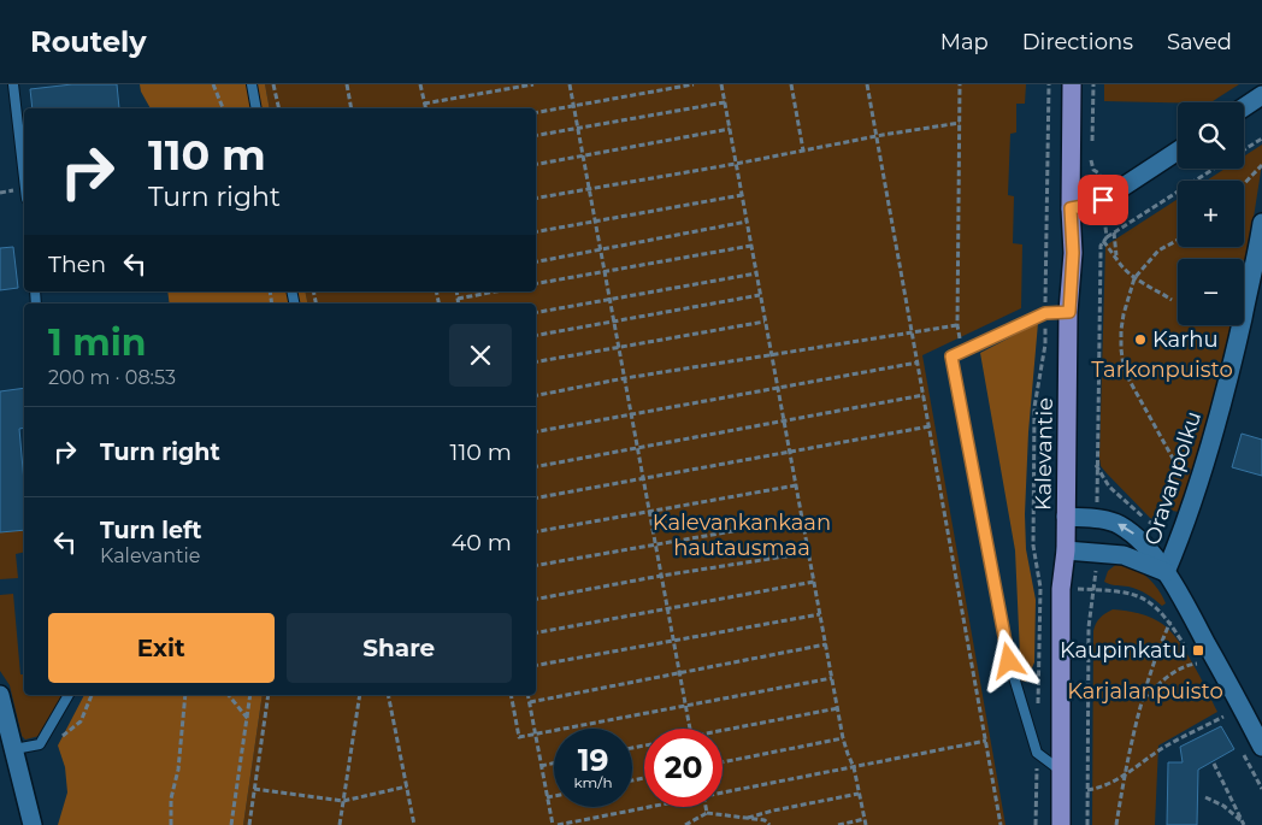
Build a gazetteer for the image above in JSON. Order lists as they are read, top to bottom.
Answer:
{
  "streets": {
    "main road": ["Kalevantie"],
    "street": ["Oravanpolku"]
  },
  "parks": ["Tarkonpuisto", "Kalevankankaan hautausmaa", "Karjalanpuisto"],
  "places": {
    "other": ["Karhu"],
    "transit": ["Kaupinkatu"]
  },
  "page": {
    "header": "Routely",
    "nav": ["Map", "Directions", "Saved"],
    "map_buttons": ["+", "−"],
    "turn": ["110 m", "Turn right"],
    "then": "Then",
    "heading": ["1 min", "200 m · 08:53"],
    "list": [
      {
        "name": "Turn right",
        "value": "110 m"
      },
      {
        "name": "Turn left",
        "note": "Kalevantie",
        "value": "40 m"
      }
    ],
    "buttons": ["Exit", "Share"],
    "speed": "19 km/h",
    "limit": "20"
  }
}
